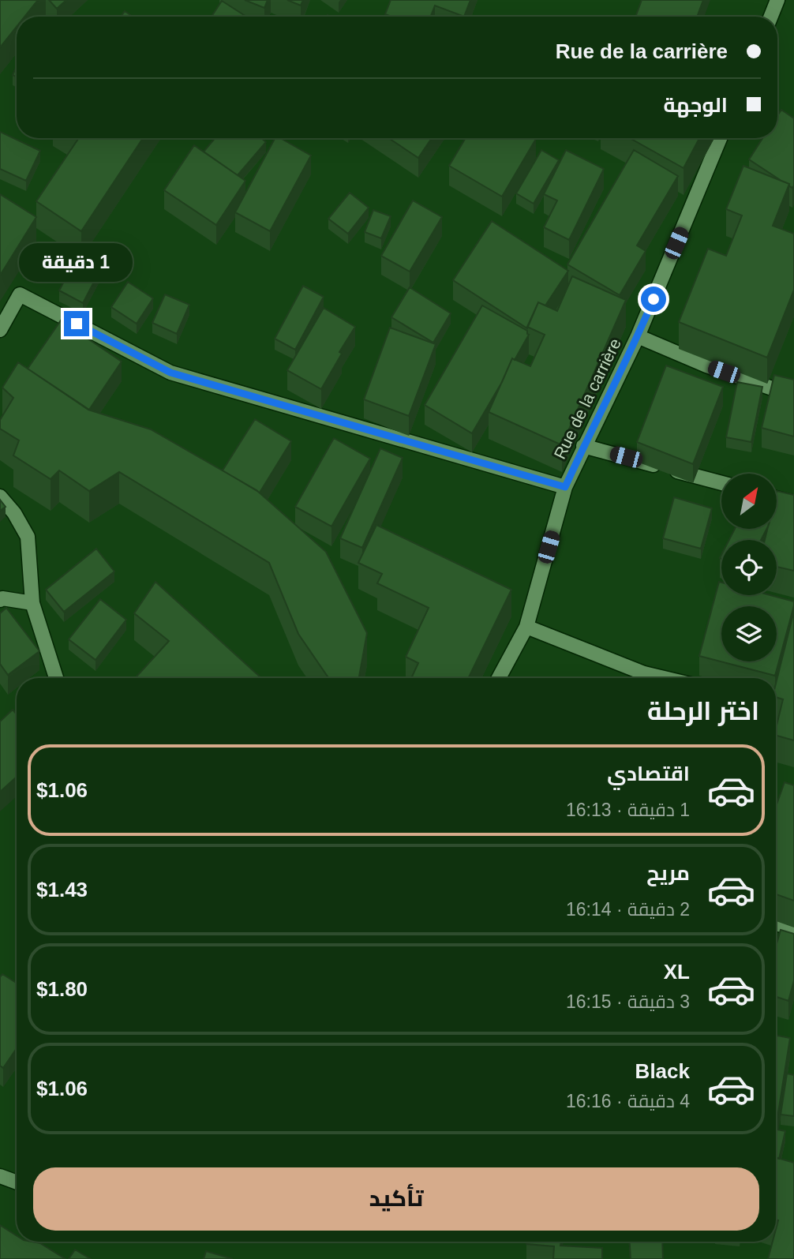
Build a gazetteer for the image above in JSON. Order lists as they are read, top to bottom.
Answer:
{
  "streets": {
    "street": ["Rue de la carrière"]
  },
  "north": "top right",
  "page": {
    "banner": ["Rue de la carrière", "الوجهة"],
    "bubble": "1 دقيقة",
    "heading": "اختر الرحلة",
    "list": [
      {
        "name": "اقتصادي",
        "note": "1 دقيقة · 16:13",
        "value": "$1.06"
      },
      {
        "name": "مريح",
        "note": "2 دقيقة · 16:14",
        "value": "$1.43"
      },
      {
        "name": "XL",
        "note": "3 دقيقة · 16:15",
        "value": "$1.80"
      },
      {
        "name": "Black",
        "note": "4 دقيقة · 16:16",
        "value": "$1.06"
      }
    ],
    "buttons": "تأكيد"
  }
}
